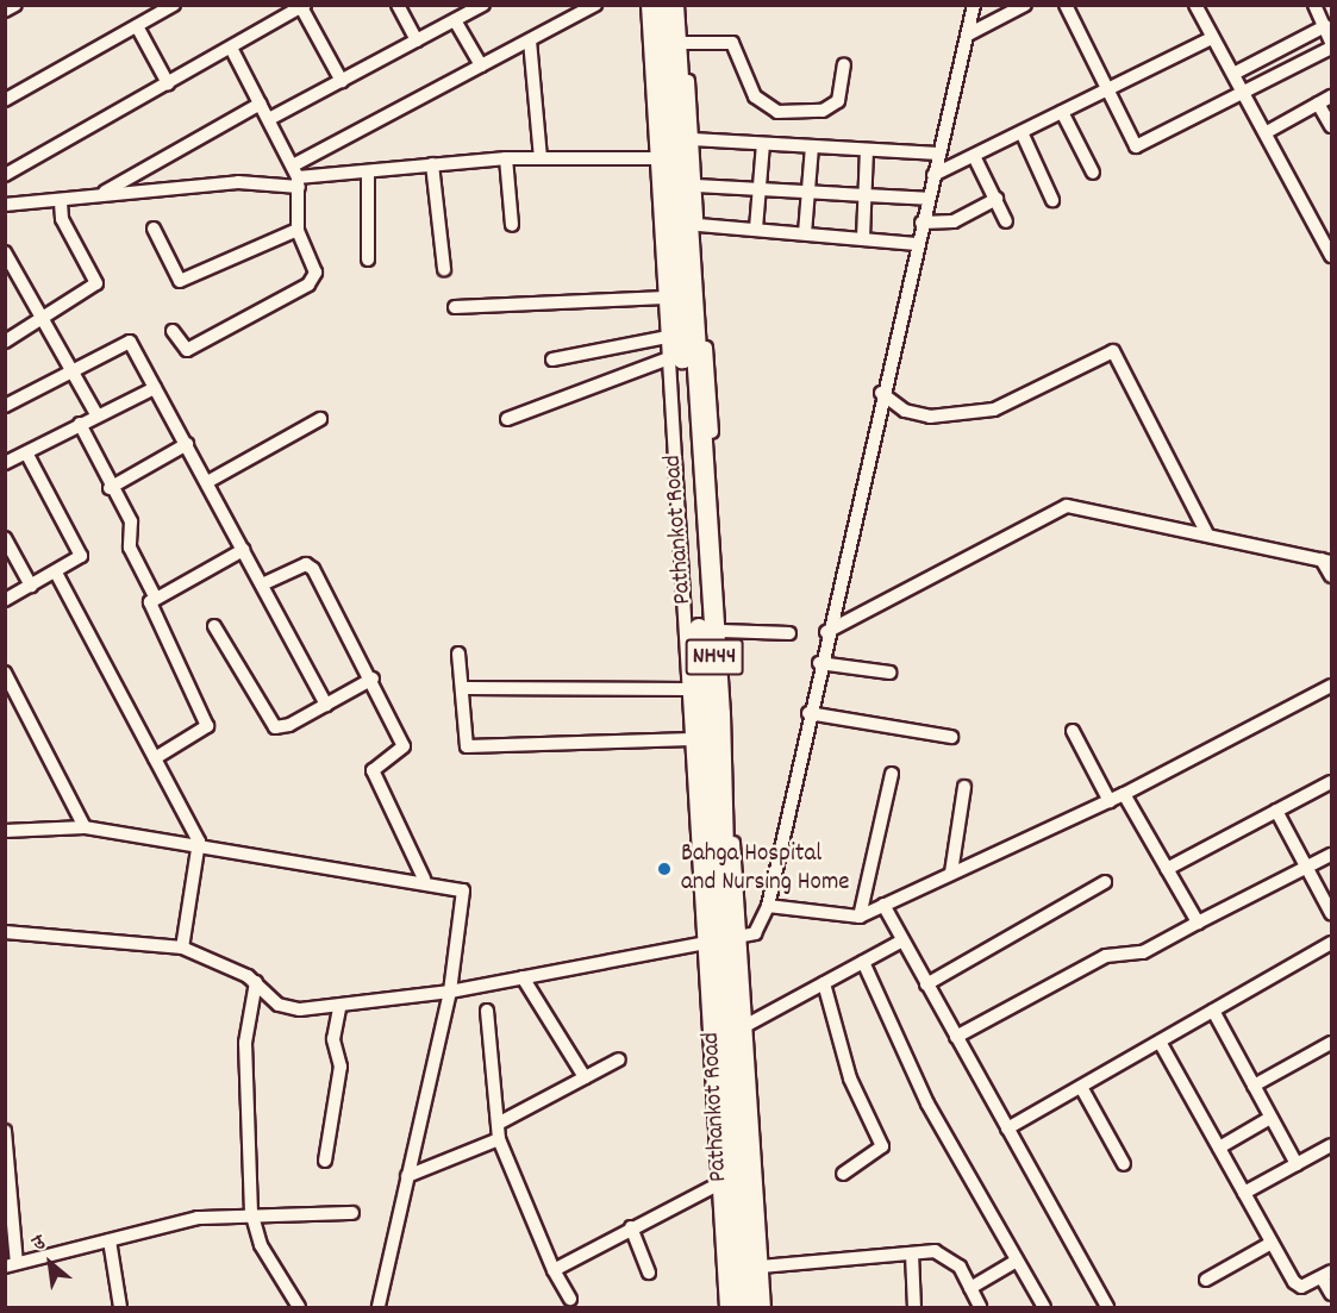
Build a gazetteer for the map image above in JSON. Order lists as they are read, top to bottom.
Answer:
{
  "streets": {
    "highway": ["Pathankot Road", "NH44"]
  },
  "crossings": [
    ["Pathankot Road", "NH44"]
  ],
  "places": ["Bahga Hospital and Nursing Home"],
  "north": "top left"
}
